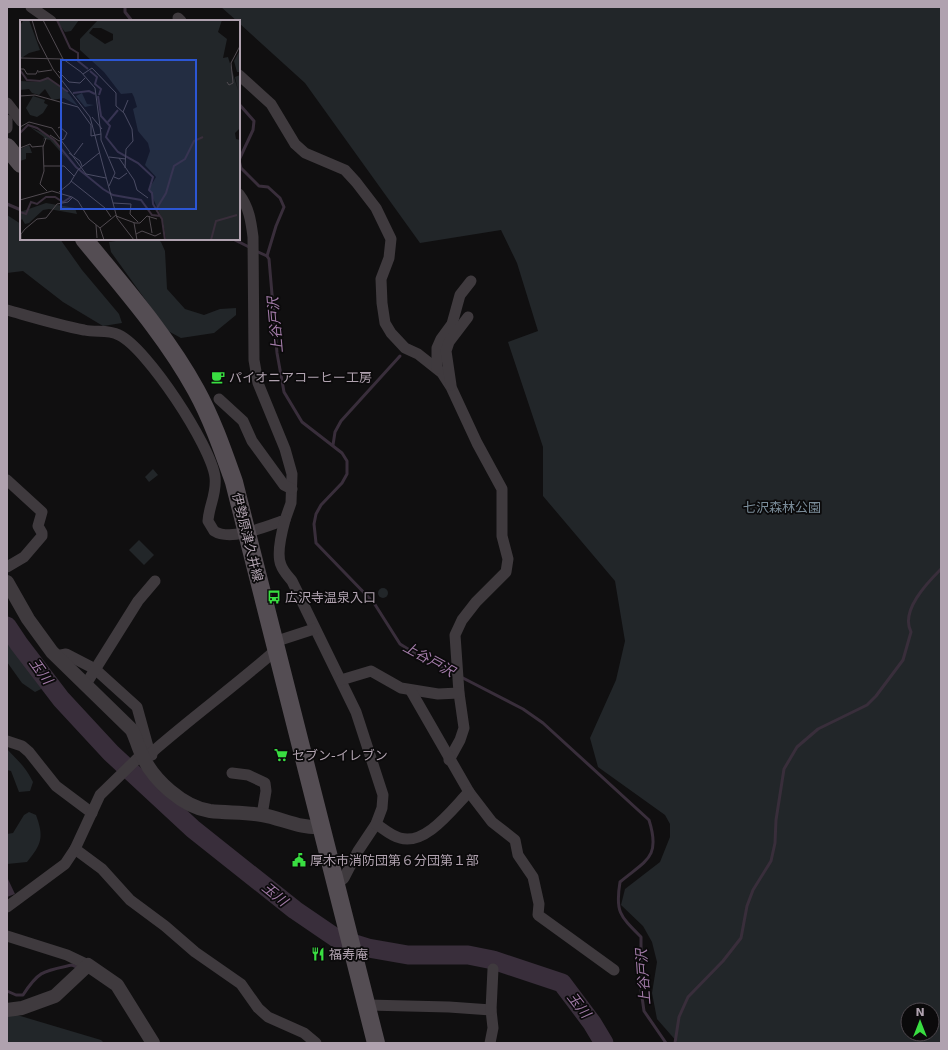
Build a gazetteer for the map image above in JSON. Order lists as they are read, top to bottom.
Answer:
{
  "streets": {
    "main road": ["伊勢原津久井線"]
  },
  "water": ["上谷戸沢", "玉川"],
  "parks": ["七沢森林公園"],
  "places": {
    "cafe": ["パイオニアコーヒー工房"],
    "bus stop": ["広沢寺温泉入口"],
    "supermarket": ["セブン-イレブン"],
    "public building": ["厚木市消防団第６分団第１部"],
    "restaurant": ["福寿庵"]
  },
  "north": "top"
}
